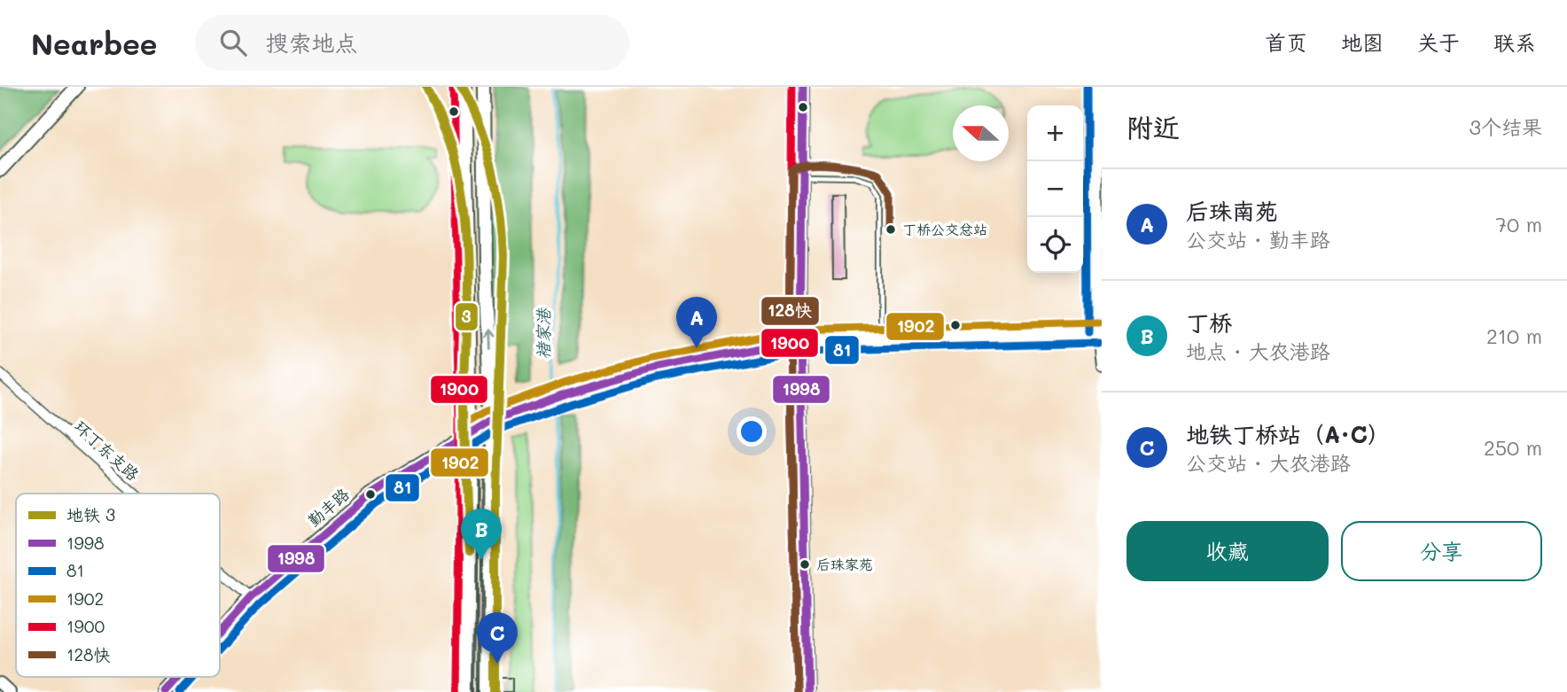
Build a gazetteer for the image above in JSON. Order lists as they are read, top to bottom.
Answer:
{
  "streets": {
    "main road": ["勤丰路"],
    "street": ["环丁东支路"]
  },
  "crossings": [
    ["环丁东支路", "勤丰路"]
  ],
  "water": ["褚家港"],
  "places": ["丁桥公交总站", "后珠家苑"],
  "lines": [
    "metro line 3",
    "transit line 1998",
    "transit line 81",
    "transit line 1900",
    "transit line 128快",
    "transit line 1902"
  ],
  "legend": [
    "地铁 3",
    "1998",
    "81",
    "1902",
    "1900",
    "128快"
  ],
  "north": "left",
  "page": {
    "header": "Nearbee",
    "search": "搜索地点",
    "nav": [
      "首页",
      "地图",
      "关于",
      "联系"
    ],
    "heading": ["附近", "3个结果"],
    "map_buttons": ["+", "−"],
    "list": [
      {
        "mark": "A",
        "name": "后珠南苑",
        "note": "公交站 · 勤丰路",
        "value": "70 m"
      },
      {
        "mark": "B",
        "name": "丁桥",
        "note": "地点 · 大农港路",
        "value": "210 m"
      },
      {
        "mark": "C",
        "name": "地铁丁桥站（A·C）",
        "note": "公交站 · 大农港路",
        "value": "250 m"
      }
    ],
    "pins": ["A", "B", "C"],
    "buttons": ["收藏", "分享"]
  }
}
